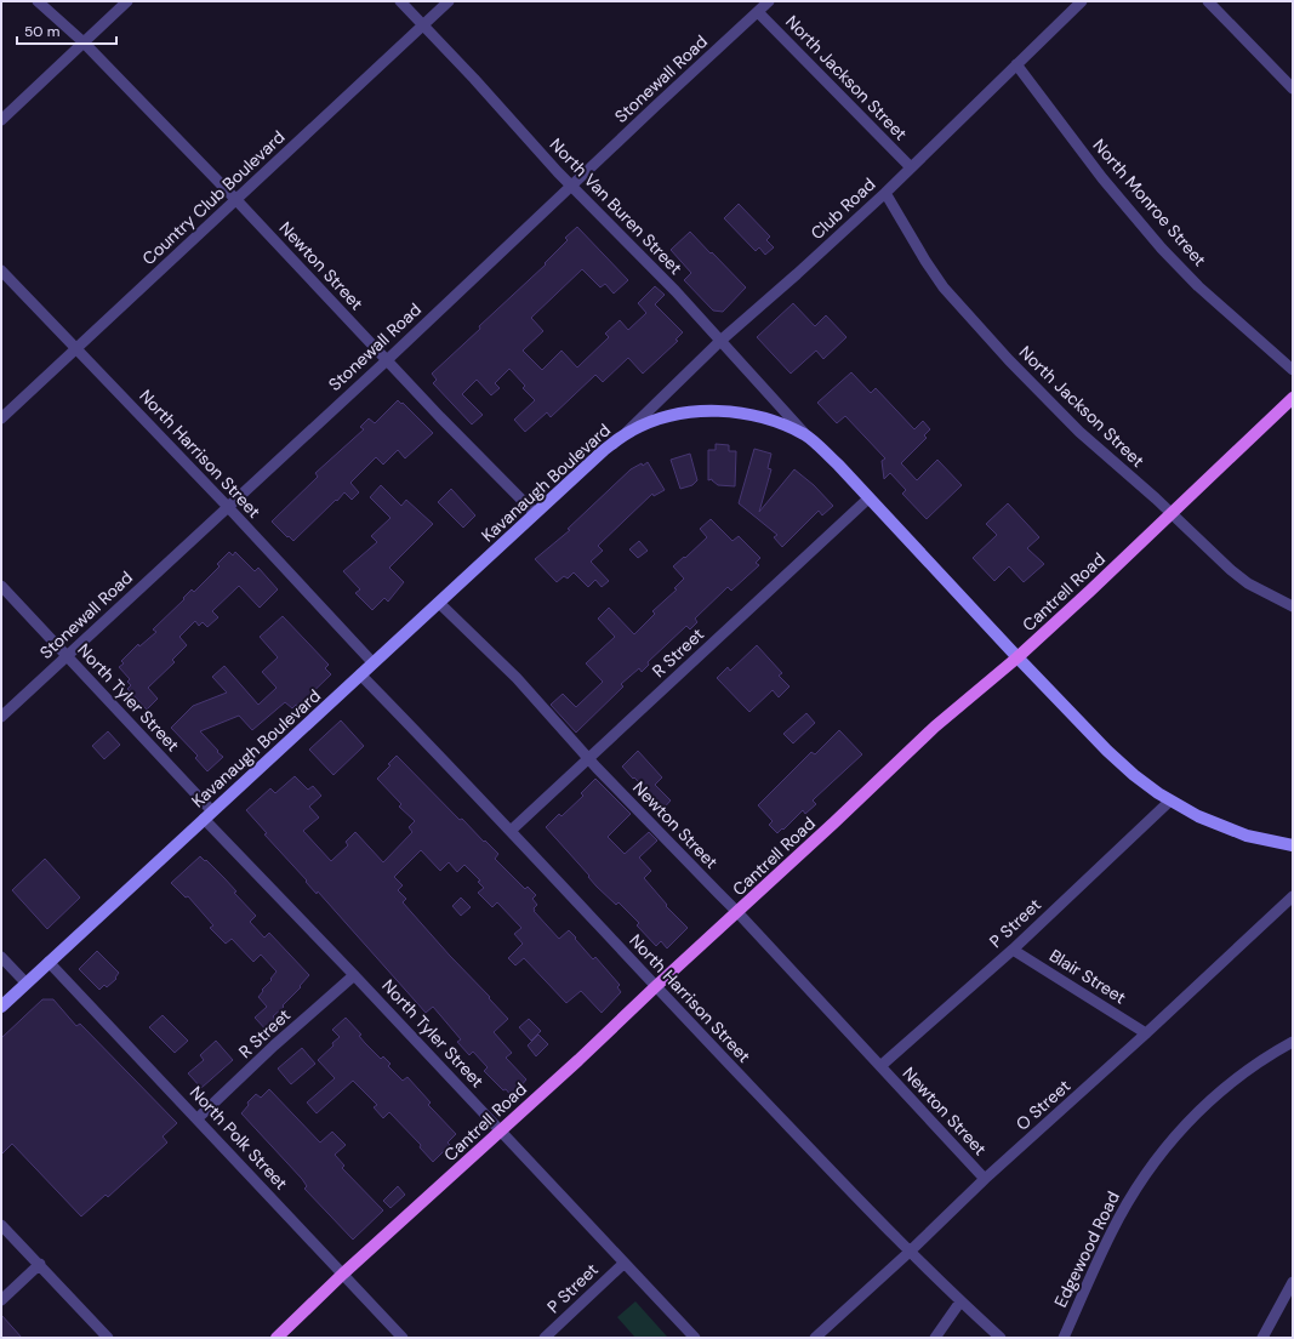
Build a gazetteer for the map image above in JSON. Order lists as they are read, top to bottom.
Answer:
{
  "streets": {
    "main road": ["Cantrell Road"],
    "street": [
      "North Jackson Street",
      "Stonewall Road",
      "Country Club Boulevard",
      "North Monroe Street",
      "North Van Buren Street",
      "Club Road",
      "Newton Street",
      "North Harrison Street",
      "Kavanaugh Boulevard",
      "R Street",
      "North Tyler Street",
      "P Street",
      "Blair Street",
      "O Street",
      "North Polk Street",
      "Edgewood Road"
    ]
  },
  "crossings": [
    ["North Jackson Street", "Stonewall Road"],
    ["North Jackson Street", "Club Road"],
    ["North Jackson Street", "Cantrell Road"],
    ["Stonewall Road", "North Van Buren Street"],
    ["Stonewall Road", "Newton Street"],
    ["Stonewall Road", "North Harrison Street"],
    ["Stonewall Road", "North Tyler Street"],
    ["Country Club Boulevard", "North Van Buren Street"],
    ["Country Club Boulevard", "Newton Street"],
    ["Country Club Boulevard", "North Harrison Street"],
    ["North Monroe Street", "Club Road"],
    ["North Van Buren Street", "Club Road"],
    ["North Van Buren Street", "Kavanaugh Boulevard"],
    ["Club Road", "Kavanaugh Boulevard"],
    ["Newton Street", "Kavanaugh Boulevard"],
    ["Newton Street", "Cantrell Road"],
    ["Newton Street", "R Street"],
    ["Newton Street", "P Street"],
    ["Newton Street", "O Street"],
    ["North Harrison Street", "Kavanaugh Boulevard"],
    ["North Harrison Street", "Cantrell Road"],
    ["North Harrison Street", "R Street"],
    ["North Harrison Street", "O Street"],
    ["Kavanaugh Boulevard", "Cantrell Road"],
    ["Kavanaugh Boulevard", "R Street"],
    ["Kavanaugh Boulevard", "North Tyler Street"],
    ["Kavanaugh Boulevard", "P Street"],
    ["Kavanaugh Boulevard", "North Polk Street"],
    ["Cantrell Road", "North Tyler Street"],
    ["Cantrell Road", "North Polk Street"],
    ["R Street", "North Tyler Street"],
    ["R Street", "North Polk Street"],
    ["North Tyler Street", "P Street"],
    ["P Street", "Blair Street"],
    ["Blair Street", "O Street"]
  ],
  "scale_bar": "50 m"
}
